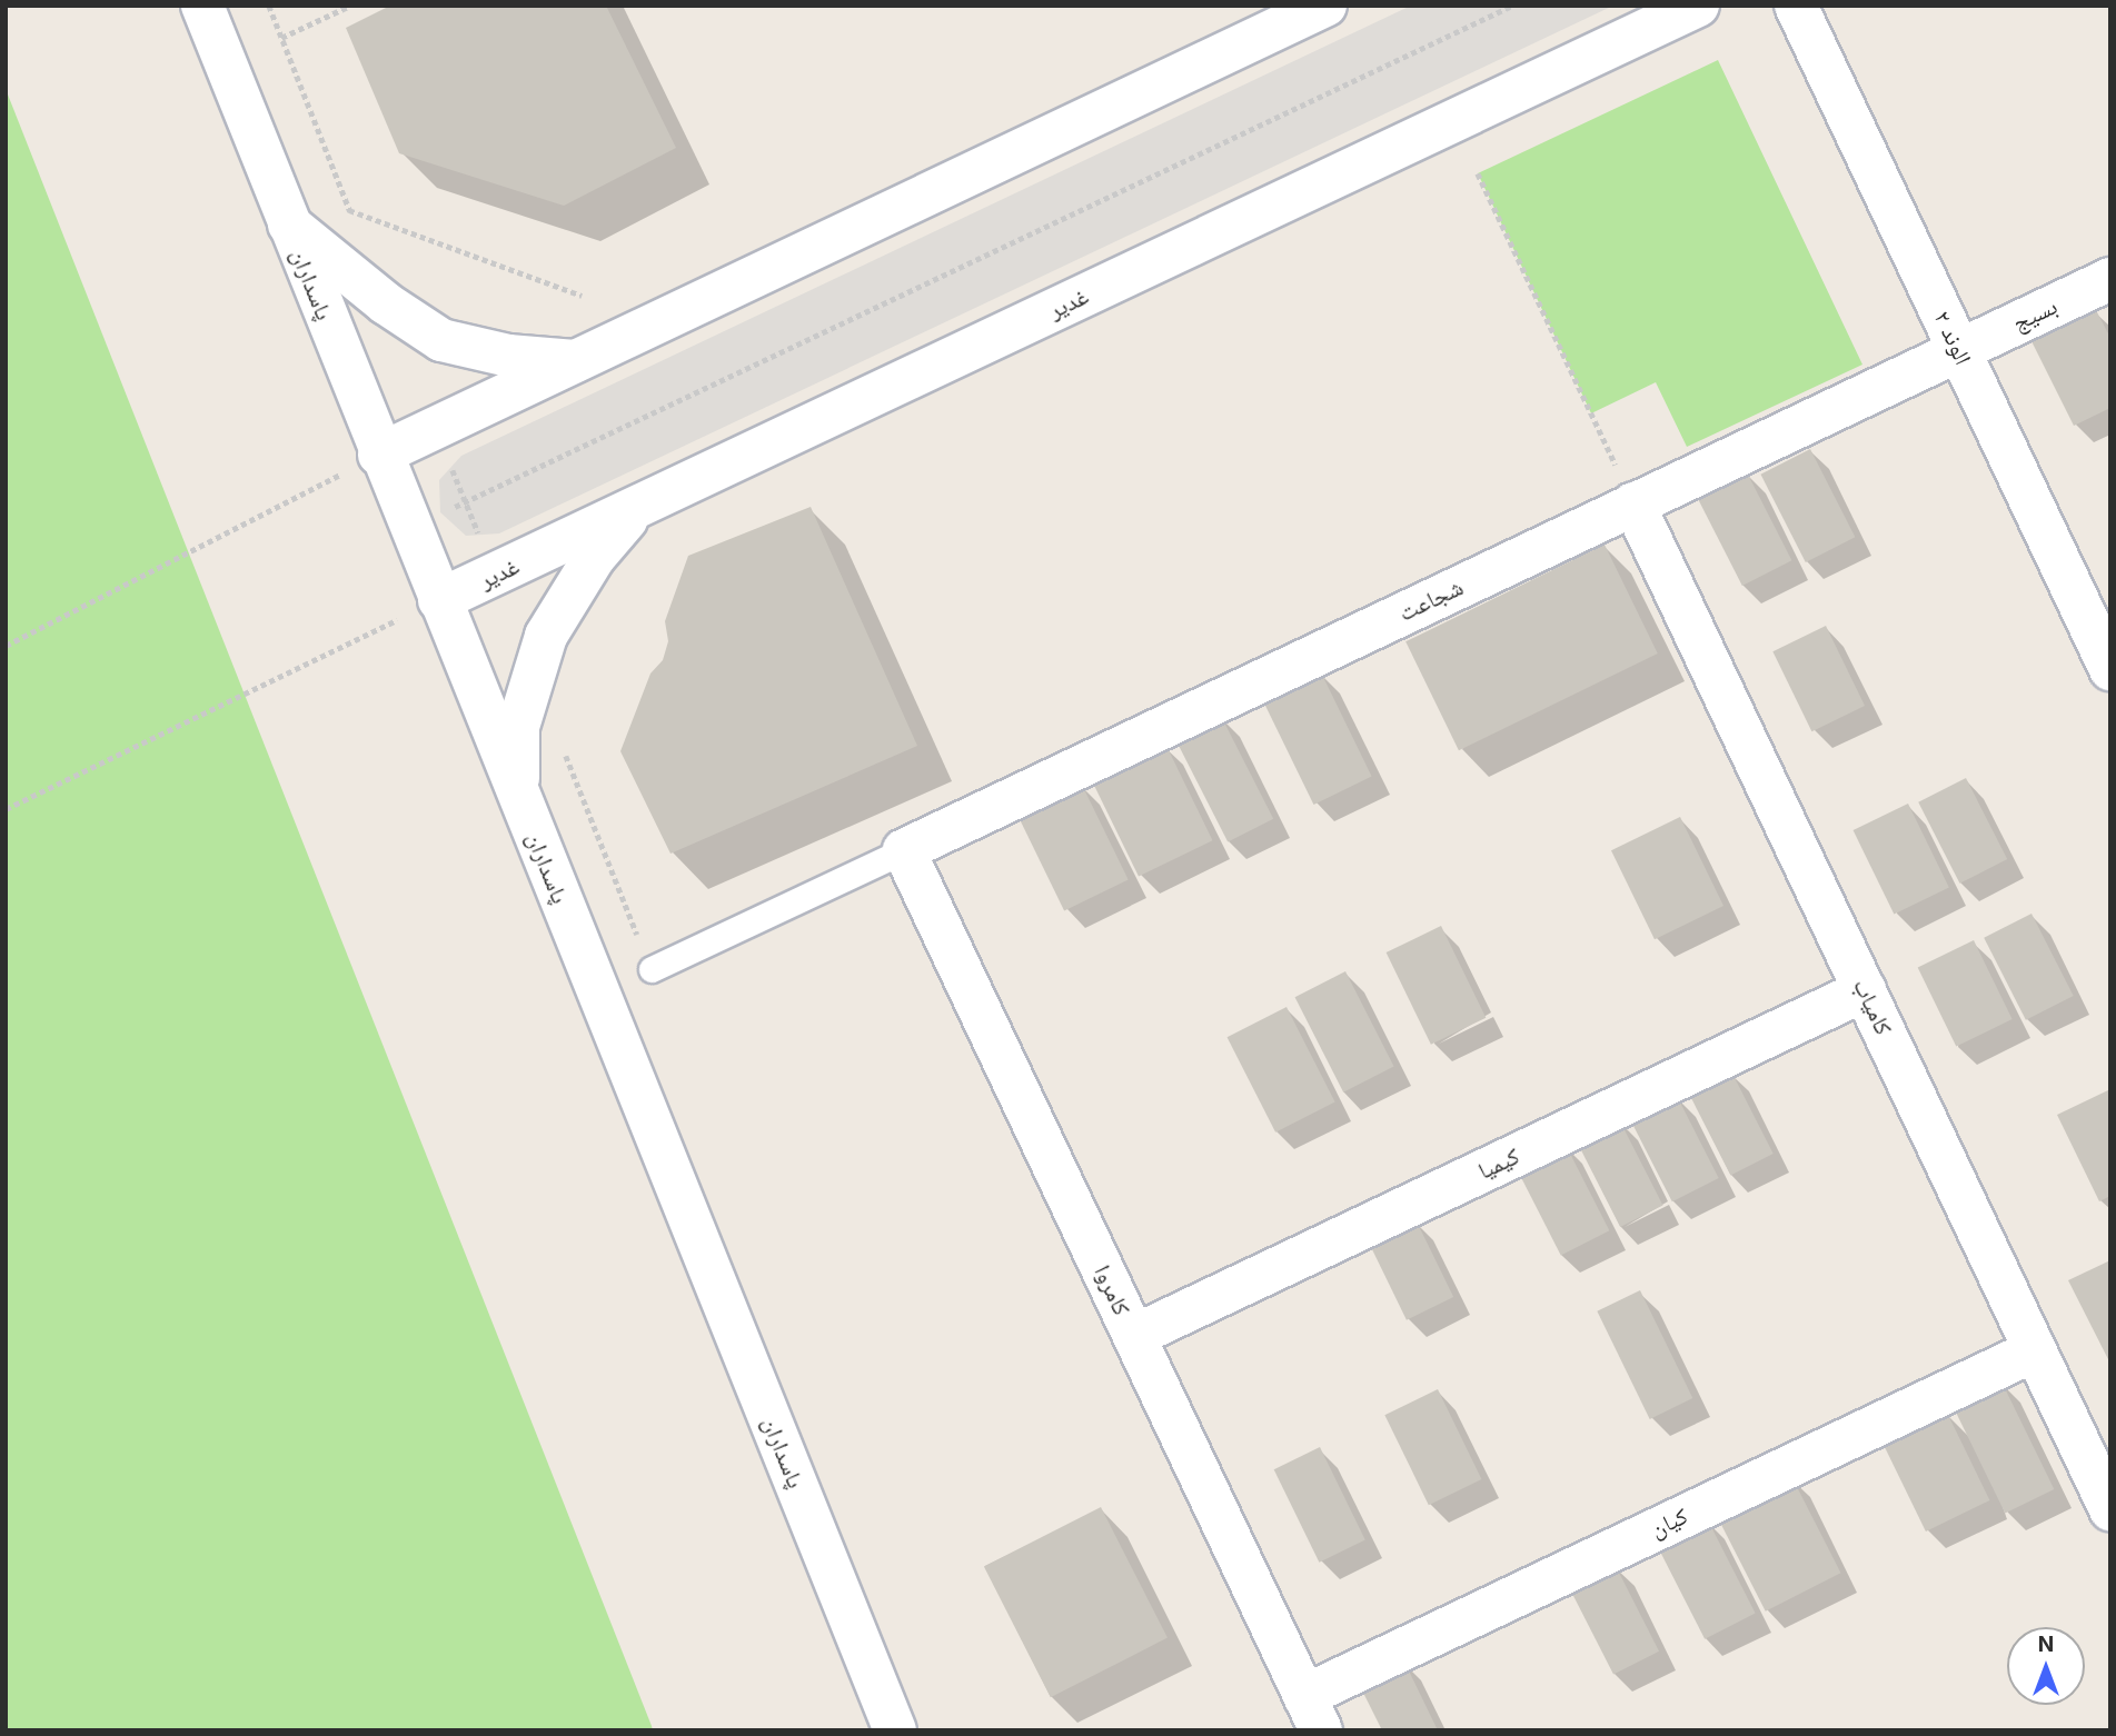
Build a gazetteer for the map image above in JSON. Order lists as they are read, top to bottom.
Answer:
{
  "streets": {
    "street": [
      "پاسداران",
      "غدیر",
      "بسیج",
      "الوند ۲",
      "شجاعت",
      "کامیاب",
      "کیمیا",
      "کامروا",
      "کیان"
    ]
  },
  "crossings": [
    ["پاسداران", "غدیر"],
    ["بسیج", "الوند ۲"],
    ["بسیج", "شجاعت"],
    ["الوند ۲", "شجاعت"],
    ["شجاعت", "کامیاب"],
    ["شجاعت", "کامروا"],
    ["کامیاب", "کیمیا"],
    ["کامیاب", "کیان"],
    ["کیمیا", "کامروا"],
    ["کامروا", "کیان"]
  ],
  "north": "top"
}
